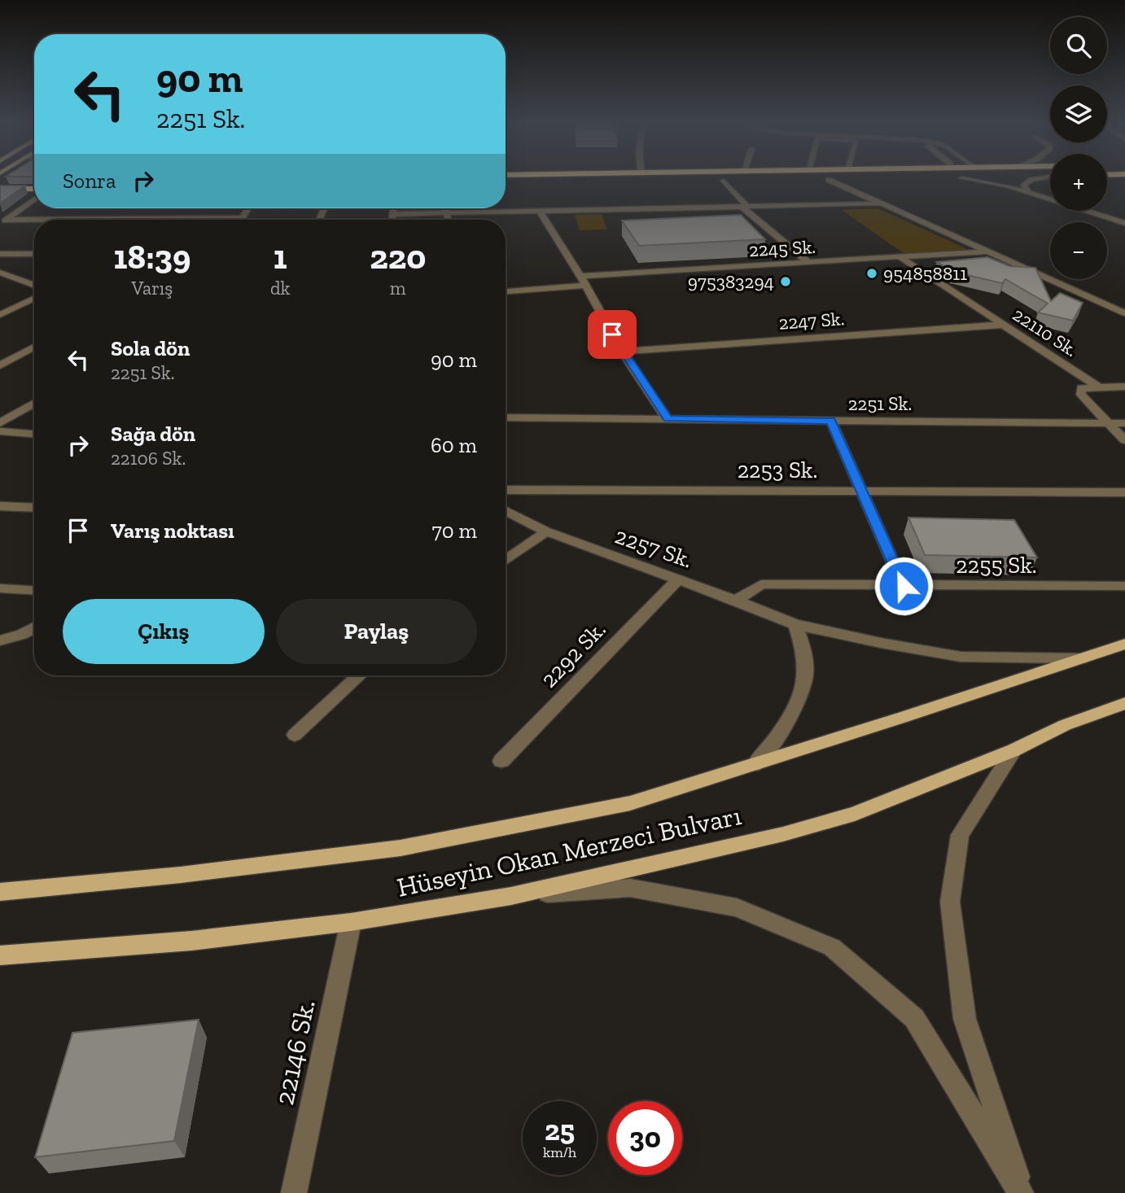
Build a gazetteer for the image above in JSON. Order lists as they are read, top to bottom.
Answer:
{
  "streets": {
    "main road": ["Hüseyin Okan Merzeci Bulvarı"],
    "street": [
      "2245 Sk.",
      "2247 Sk.",
      "22110 Sk.",
      "2251 Sk.",
      "2253 Sk.",
      "2257 Sk.",
      "2255 Sk.",
      "2292 Sk.",
      "22146 Sk."
    ]
  },
  "crossings": [
    ["2245 Sk.", "22110 Sk."],
    ["2247 Sk.", "22110 Sk."],
    ["22110 Sk.", "2251 Sk."],
    ["2257 Sk.", "2255 Sk."],
    ["2257 Sk.", "2292 Sk."],
    ["2257 Sk.", "Hüseyin Okan Merzeci Bulvarı"],
    ["Hüseyin Okan Merzeci Bulvarı", "22146 Sk."]
  ],
  "places": ["954858811", "975383294"],
  "page": {
    "map_buttons": ["+", "−"],
    "turn": ["90 m", "2251 Sk."],
    "then": "Sonra",
    "eta": [
      "18:39",
      "Varış",
      "1",
      "dk",
      "220",
      "m"
    ],
    "list": [
      {
        "name": "Sola dön",
        "note": "2251 Sk.",
        "value": "90 m"
      },
      {
        "name": "Sağa dön",
        "note": "22106 Sk.",
        "value": "60 m"
      },
      {
        "name": "Varış noktası",
        "value": "70 m"
      }
    ],
    "buttons": ["Çıkış", "Paylaş"],
    "speed": "25 km/h",
    "limit": "30"
  }
}
